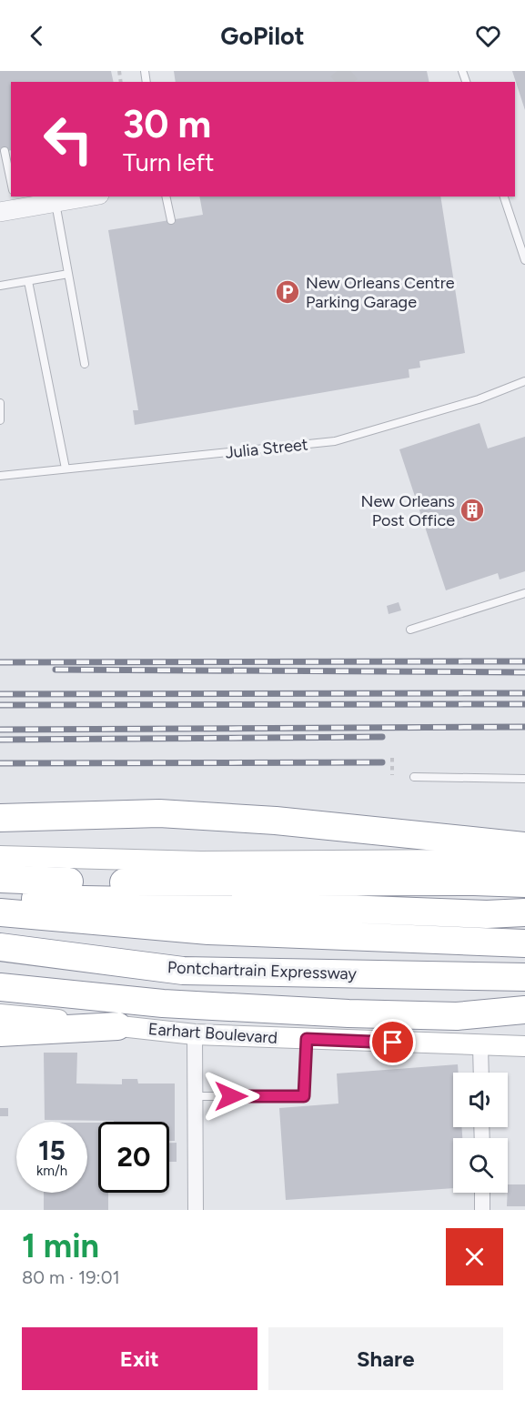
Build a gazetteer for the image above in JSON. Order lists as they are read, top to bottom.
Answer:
{
  "streets": {
    "highway": ["Pontchartrain Expressway"],
    "main road": ["Earhart Boulevard"],
    "lane": ["Julia Street"]
  },
  "places": {
    "parking": ["New Orleans Centre Parking Garage"],
    "building": ["New Orleans Post Office"]
  },
  "page": {
    "header": "GoPilot",
    "turn": ["30 m", "Turn left"],
    "speed": "15 km/h",
    "limit": "20",
    "heading": ["1 min", "80 m · 19:01"],
    "buttons": ["Exit", "Share"]
  }
}
